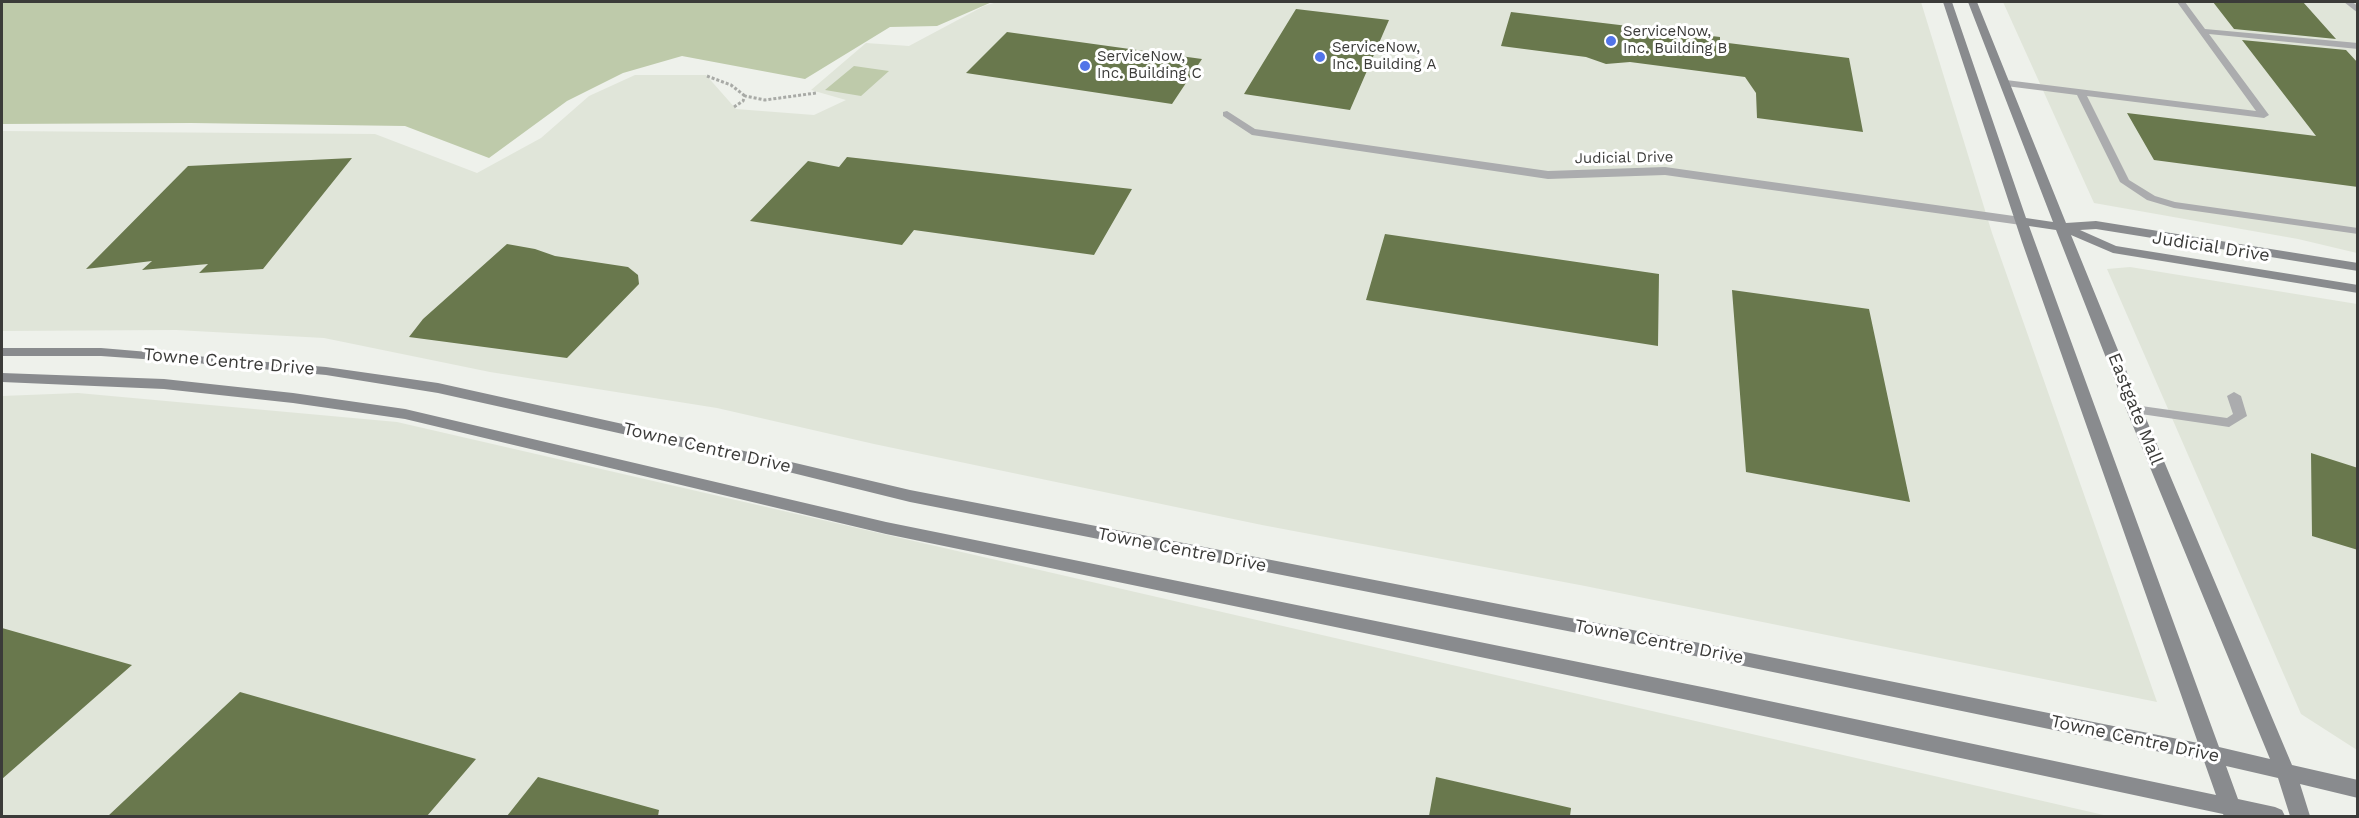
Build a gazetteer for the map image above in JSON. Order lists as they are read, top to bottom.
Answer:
{
  "streets": {
    "street": ["Judicial Drive", "Towne Centre Drive", "Eastgate Mall"]
  },
  "crossings": [
    ["Judicial Drive", "Eastgate Mall"],
    ["Towne Centre Drive", "Eastgate Mall"]
  ],
  "places": ["ServiceNow, Inc. Building B", "ServiceNow, Inc. Building A", "ServiceNow, Inc. Building C"]
}
